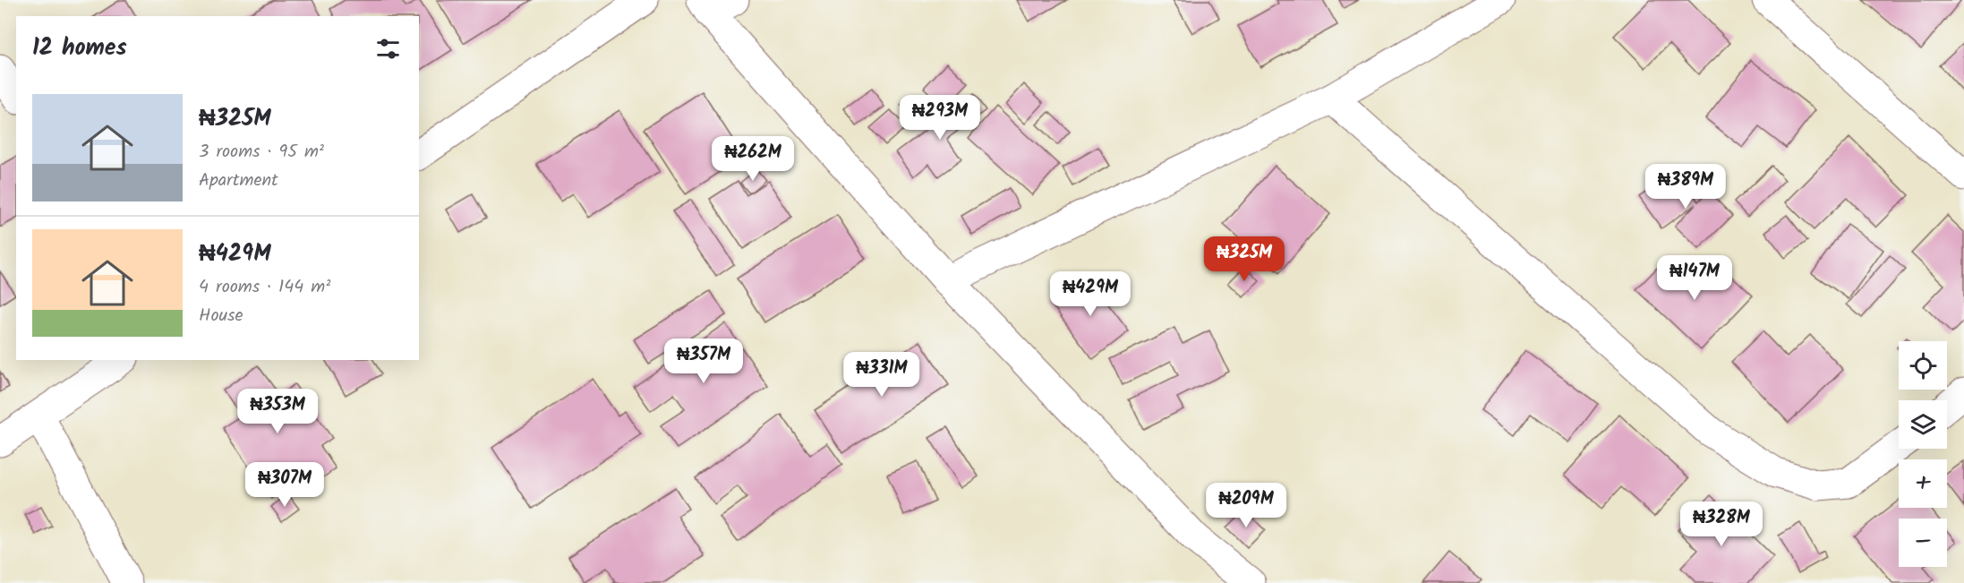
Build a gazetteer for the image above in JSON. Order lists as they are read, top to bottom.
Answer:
{
  "page": {
    "heading": "12 homes",
    "list": [
      {
        "name": "₦325M",
        "note": "3 rooms · 95 m² · Apartment"
      },
      {
        "name": "₦429M",
        "note": "4 rooms · 144 m² · House"
      }
    ],
    "price": [
      "₦293M",
      "₦262M",
      "₦389M",
      "₦325M",
      "₦147M",
      "₦429M",
      "₦357M",
      "₦331M",
      "₦353M",
      "₦307M",
      "₦209M",
      "₦328M"
    ],
    "map_buttons": ["+", "−"]
  }
}
